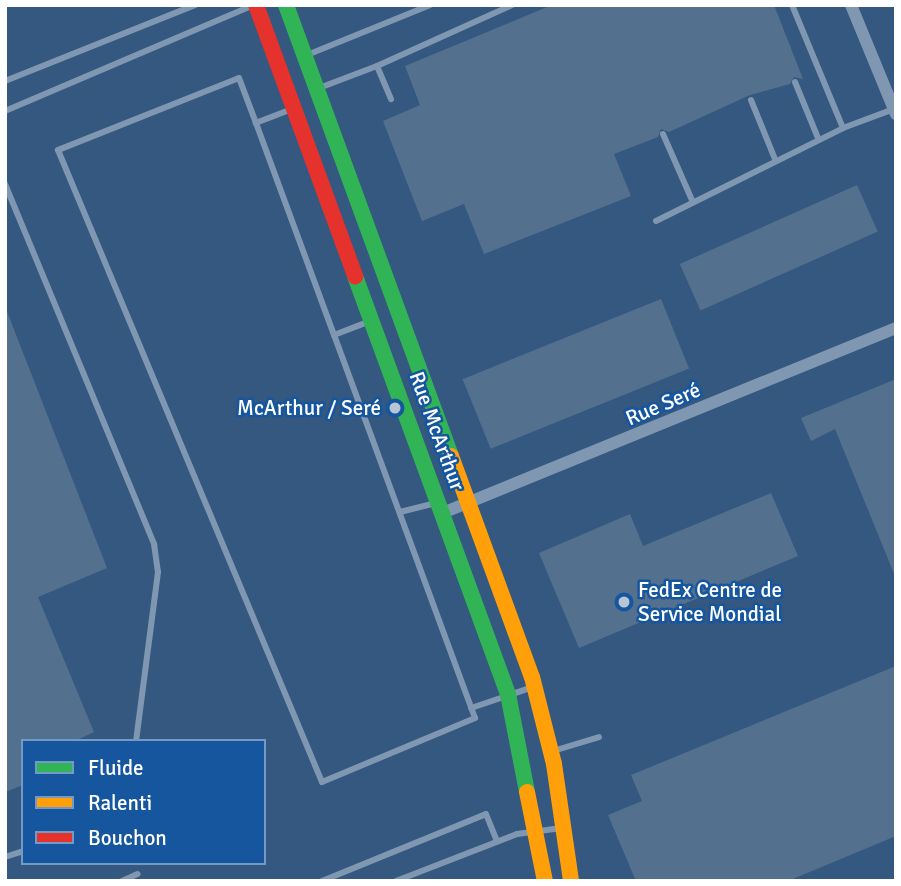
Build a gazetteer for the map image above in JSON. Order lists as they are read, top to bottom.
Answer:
{
  "streets": {
    "street": ["Rue Seré", "Rue McArthur"]
  },
  "crossings": [
    ["Rue Seré", "Rue McArthur"]
  ],
  "places": ["McArthur / Seré", "FedEx Centre de Service Mondial"],
  "legend": ["Fluide", "Ralenti", "Bouchon"]
}
